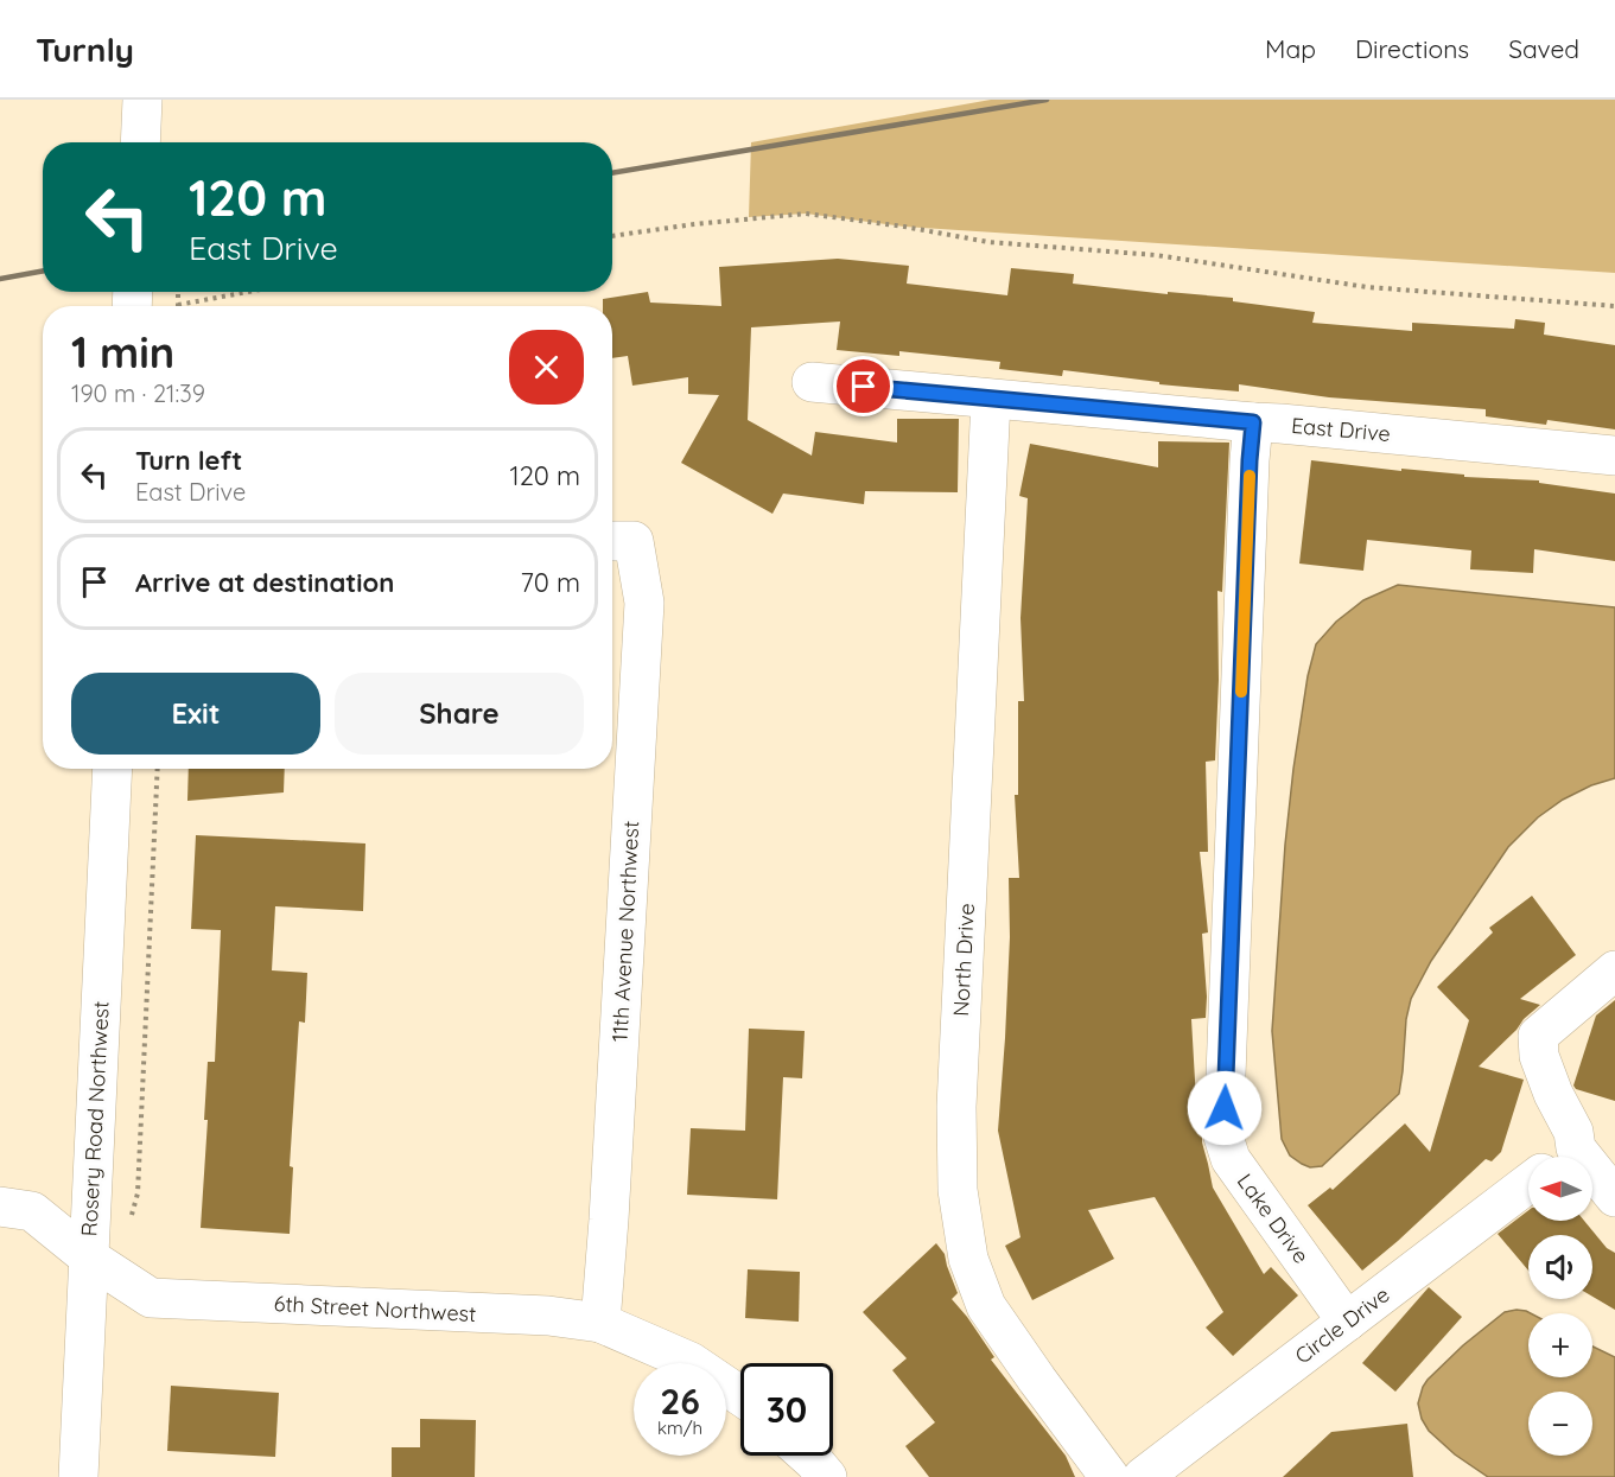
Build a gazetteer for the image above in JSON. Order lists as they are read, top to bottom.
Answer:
{
  "streets": {
    "street": [
      "East Drive",
      "11th Avenue Northwest",
      "North Drive",
      "Rosery Road Northwest",
      "Lake Drive",
      "6th Street Northwest",
      "Circle Drive"
    ]
  },
  "crossings": [
    ["East Drive", "North Drive"],
    ["East Drive", "Lake Drive"],
    ["11th Avenue Northwest", "6th Street Northwest"],
    ["Rosery Road Northwest", "6th Street Northwest"],
    ["Lake Drive", "Circle Drive"]
  ],
  "north": "left",
  "page": {
    "header": "Turnly",
    "nav": ["Map", "Directions", "Saved"],
    "turn": ["120 m", "East Drive"],
    "heading": ["1 min", "190 m · 21:39"],
    "list": [
      {
        "name": "Turn left",
        "note": "East Drive",
        "value": "120 m"
      },
      {
        "name": "Arrive at destination",
        "value": "70 m"
      }
    ],
    "buttons": ["Exit", "Share"],
    "map_buttons": ["+", "−"],
    "speed": "26 km/h",
    "limit": "30"
  }
}
